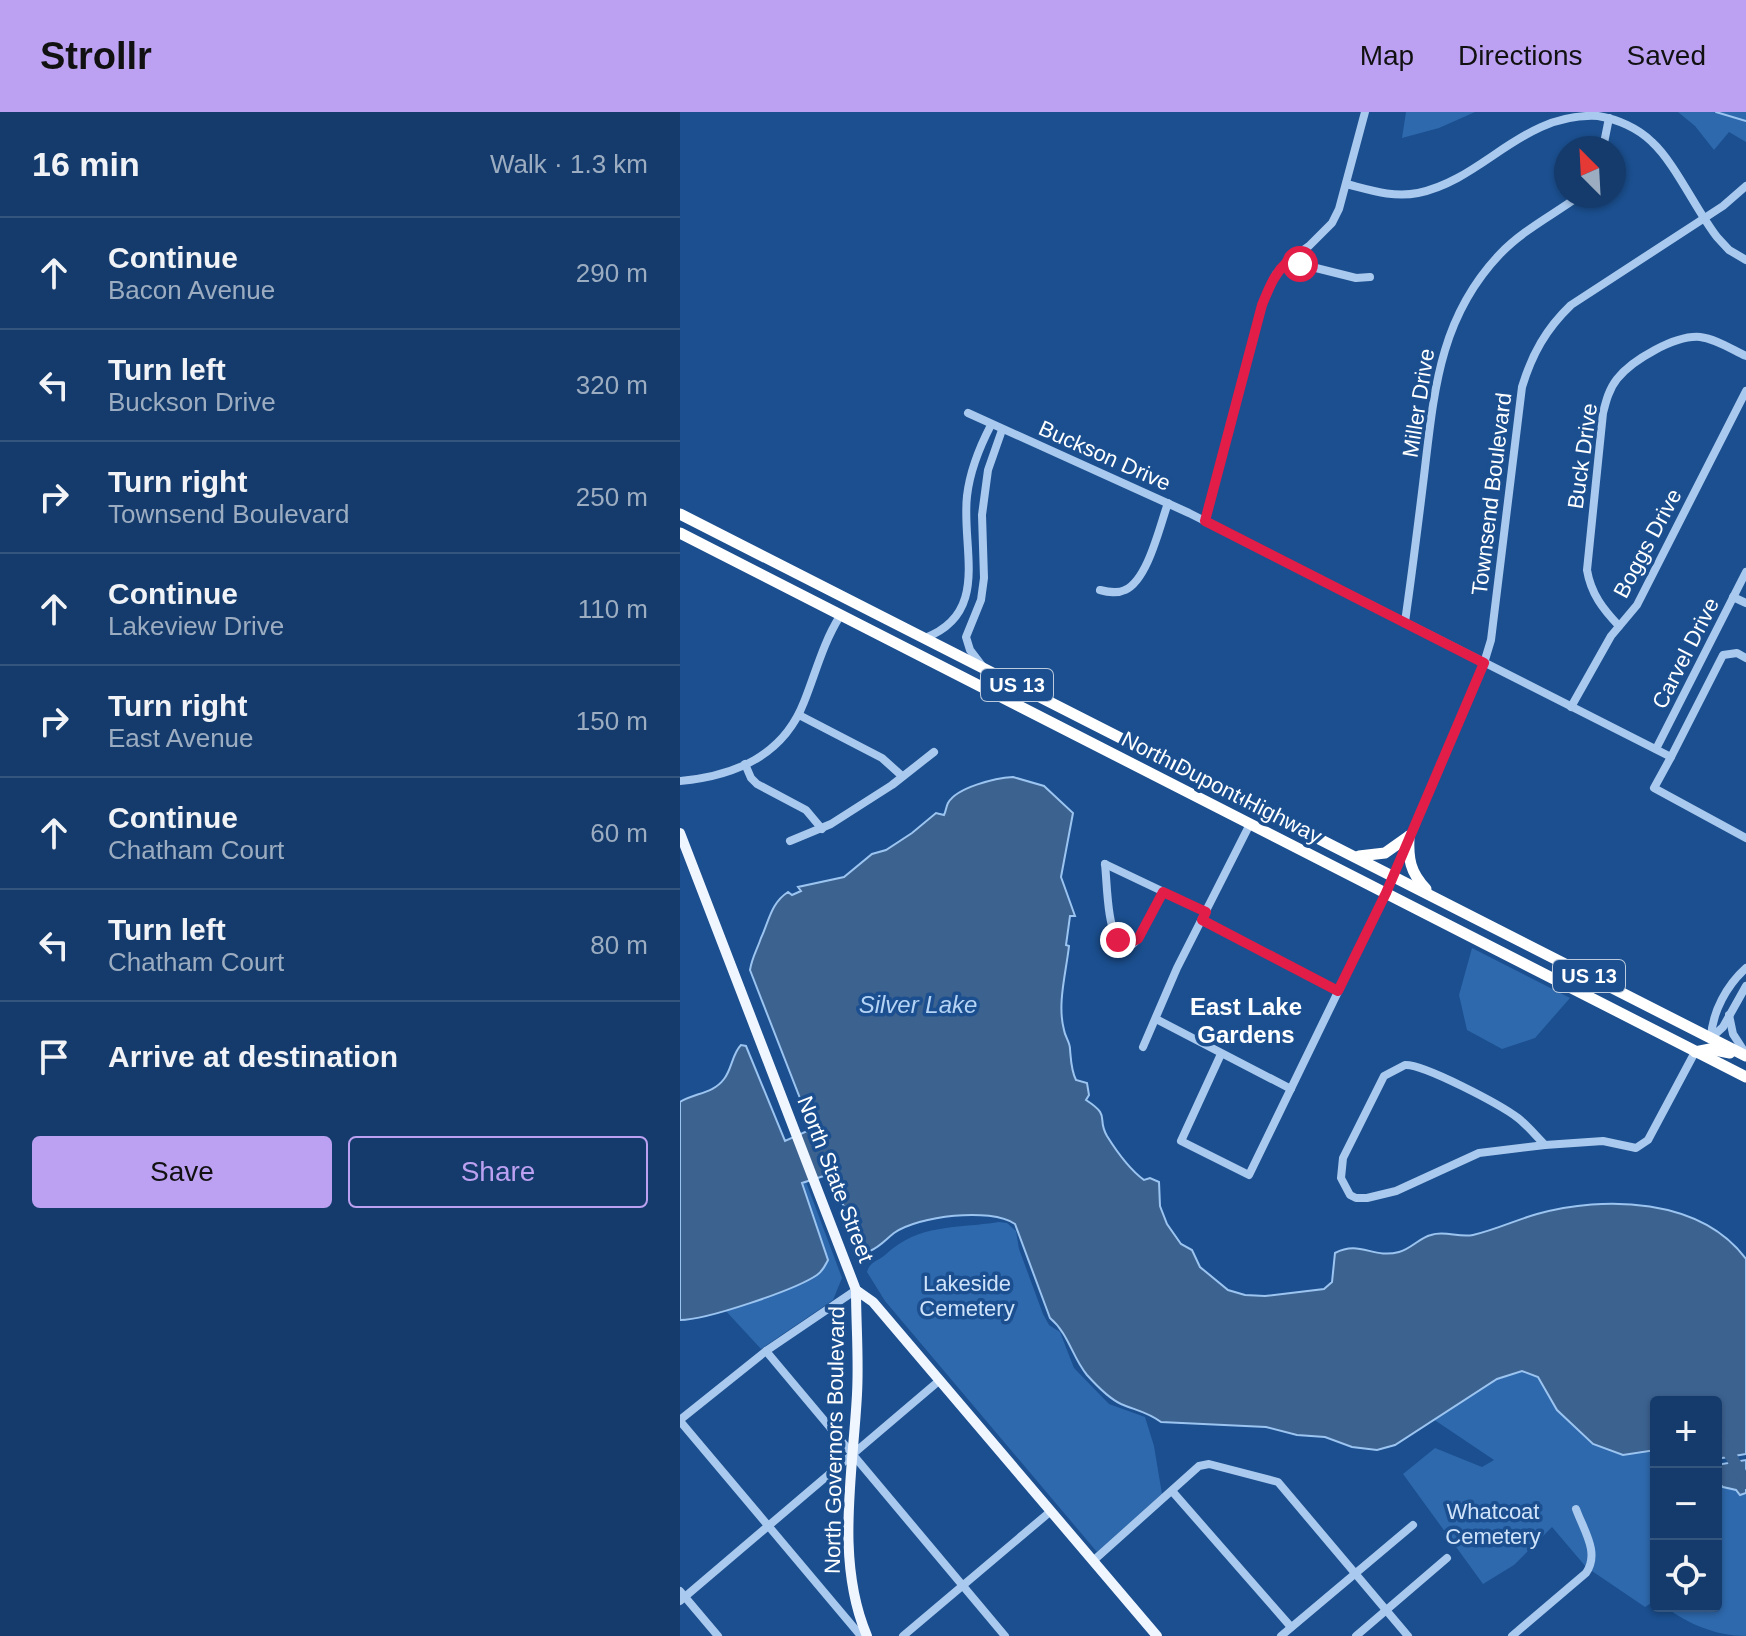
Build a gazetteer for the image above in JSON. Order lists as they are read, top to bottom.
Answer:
{
  "streets": {
    "highway": ["US 13", "North Dupont Highway"],
    "main road": ["North State Street", "North Governors Boulevard"],
    "street": [
      "Miller Drive",
      "Buckson Drive",
      "Buck Drive",
      "Townsend Boulevard",
      "Boggs Drive",
      "Carvel Drive"
    ]
  },
  "crossings": [
    ["Miller Drive", "Buckson Drive"],
    ["Buckson Drive", "Townsend Boulevard"],
    ["Buckson Drive", "Boggs Drive"],
    ["Buckson Drive", "Carvel Drive"],
    ["Buck Drive", "Boggs Drive"],
    ["Townsend Boulevard", "North Dupont Highway"],
    ["North State Street", "North Governors Boulevard"]
  ],
  "districts": ["East Lake Gardens"],
  "water": ["Silver Lake"],
  "parks": ["Lakeside Cemetery", "Whatcoat Cemetery"],
  "north": "top left",
  "page": {
    "header": "Strollr",
    "nav": ["Map", "Directions", "Saved"],
    "heading": ["16 min", "Walk · 1.3 km"],
    "list": [
      ["Continue", "Bacon Avenue", "290 m"],
      ["Turn left", "Buckson Drive", "320 m"],
      ["Turn right", "Townsend Boulevard", "250 m"],
      ["Continue", "Lakeview Drive", "110 m"],
      ["Turn right", "East Avenue", "150 m"],
      ["Continue", "Chatham Court", "60 m"],
      ["Turn left", "Chatham Court", "80 m"],
      "Arrive at destination"
    ],
    "buttons": ["Save", "Share"],
    "map_buttons": ["+", "−"]
  }
}
